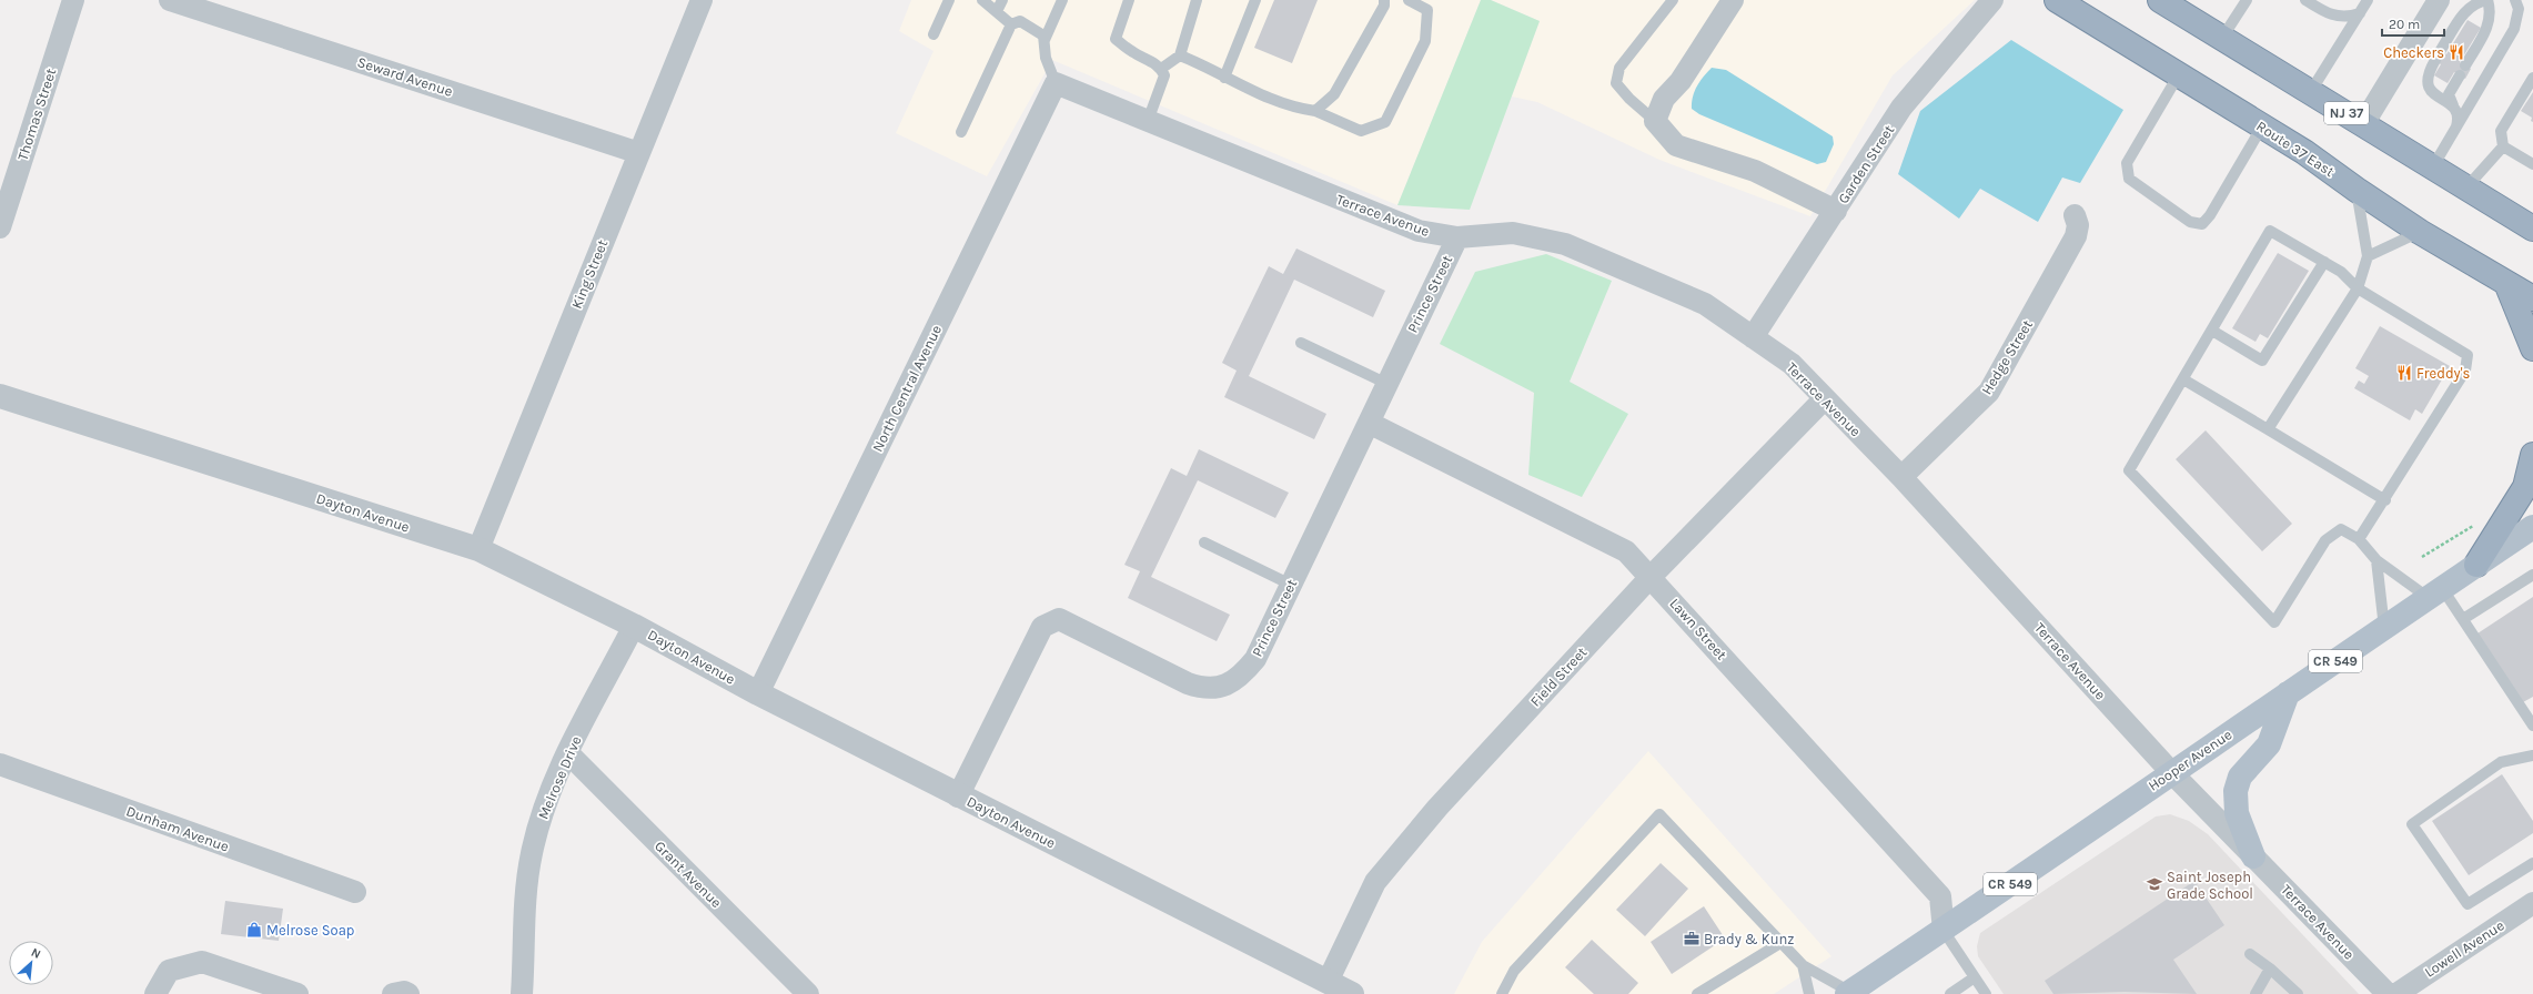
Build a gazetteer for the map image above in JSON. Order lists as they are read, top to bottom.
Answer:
{
  "streets": {
    "highway": ["NJ 37", "Route 37 East"],
    "main road": ["CR 549", "Hooper Avenue"],
    "street": [
      "Seward Avenue",
      "Thomas Street",
      "Garden Street",
      "Terrace Avenue",
      "King Street",
      "Prince Street",
      "Hedge Street",
      "North Central Avenue",
      "Dayton Avenue",
      "Lawn Street",
      "Field Street",
      "Melrose Drive",
      "Dunham Avenue",
      "Grant Avenue",
      "Lowell Avenue"
    ]
  },
  "crossings": [
    ["Seward Avenue", "King Street"],
    ["Garden Street", "Terrace Avenue"],
    ["Terrace Avenue", "Prince Street"],
    ["Terrace Avenue", "Hedge Street"],
    ["Terrace Avenue", "North Central Avenue"],
    ["Terrace Avenue", "Field Street"],
    ["Terrace Avenue", "Hooper Avenue"],
    ["King Street", "Dayton Avenue"],
    ["Prince Street", "Dayton Avenue"],
    ["Prince Street", "Lawn Street"],
    ["North Central Avenue", "Dayton Avenue"],
    ["Dayton Avenue", "Field Street"],
    ["Dayton Avenue", "Melrose Drive"],
    ["Lawn Street", "Field Street"],
    ["Lawn Street", "Hooper Avenue"],
    ["Melrose Drive", "Grant Avenue"]
  ],
  "places": {
    "restaurant": ["Checkers", "Freddy's"],
    "school or university": ["Saint Joseph Grade School"],
    "shop": ["Melrose Soap"],
    "office": ["Brady & Kunz"]
  },
  "scale_bar": "20 m",
  "north": "top right"
}
